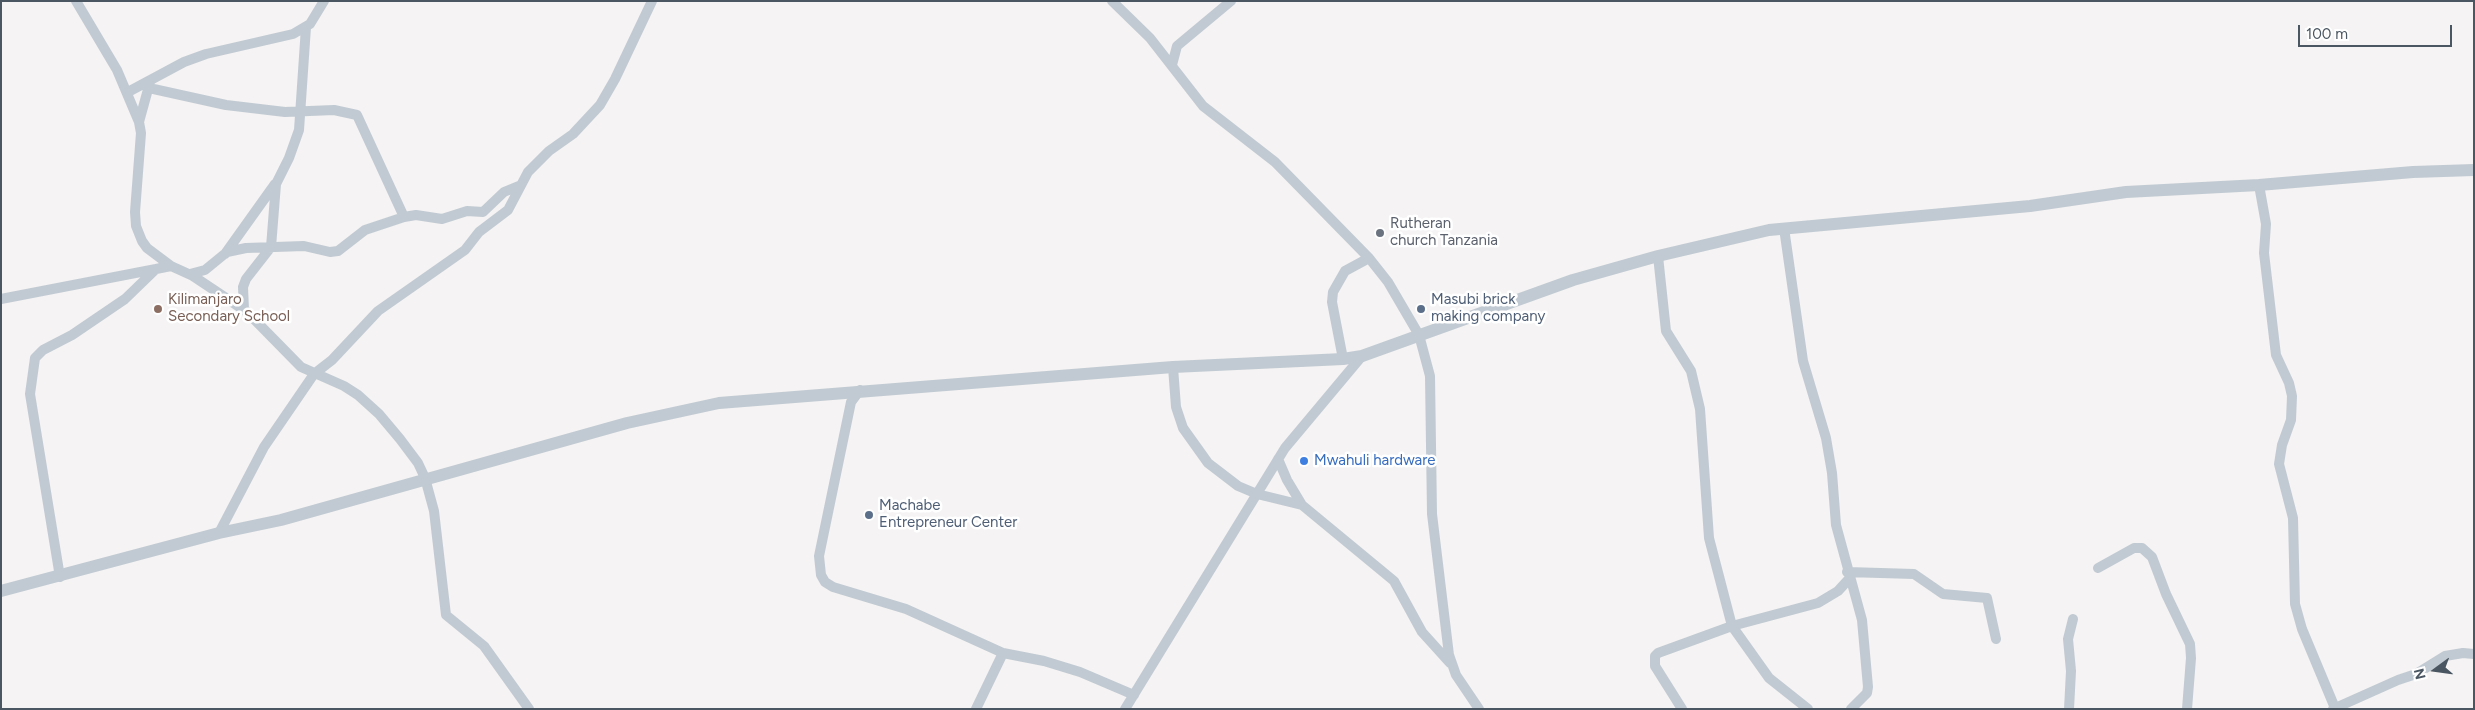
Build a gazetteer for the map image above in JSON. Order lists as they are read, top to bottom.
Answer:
{
  "places": [
    "Rutheran church Tanzania",
    "Kilimanjaro Secondary School",
    "Masubi brick making company",
    "Mwahuli hardware",
    "Machabe Entrepreneur Center"
  ],
  "scale_bar": "100 m",
  "north": "left"
}
